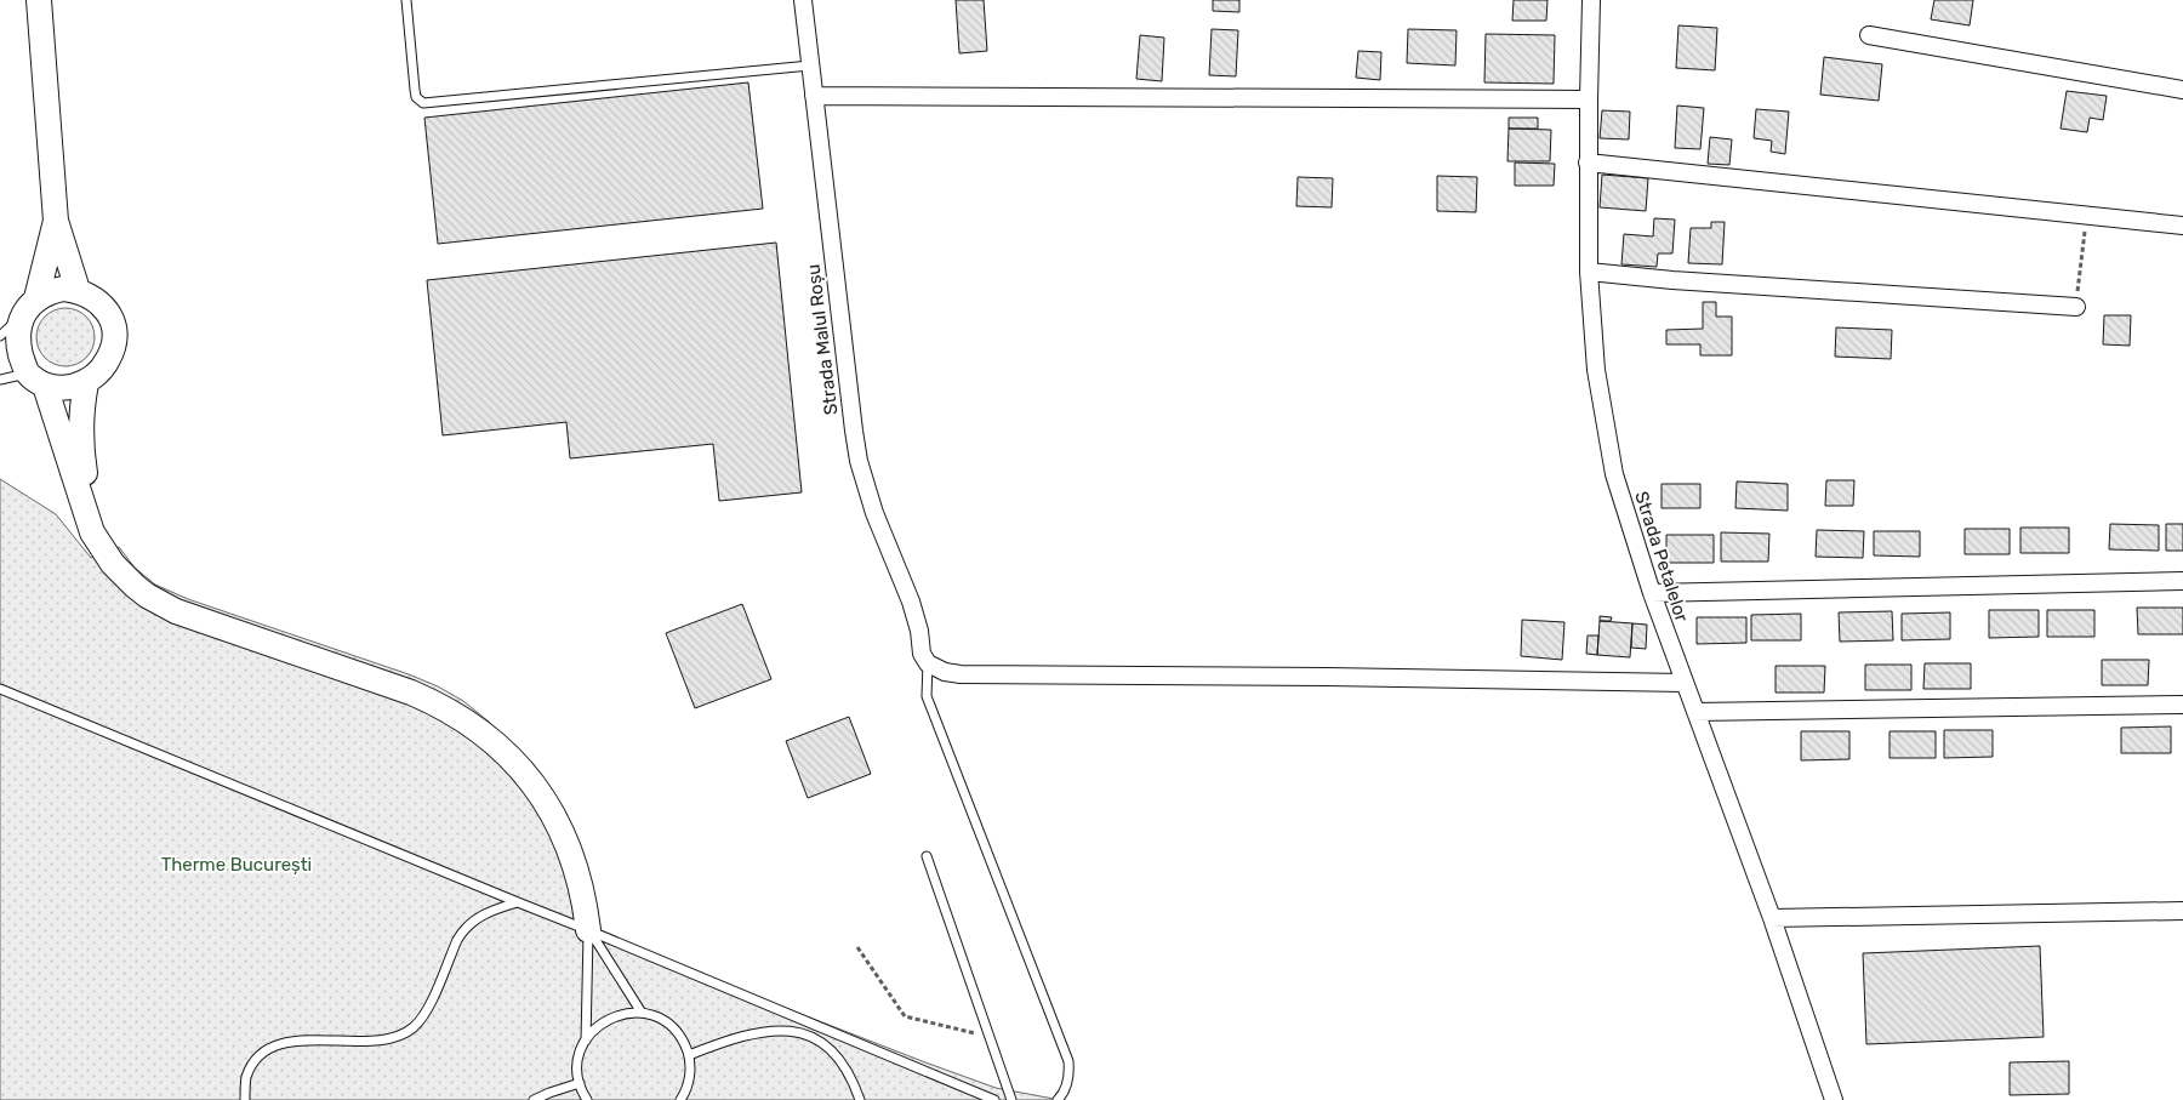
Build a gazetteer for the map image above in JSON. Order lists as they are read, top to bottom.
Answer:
{
  "streets": {
    "street": ["Strada Malul Roșu", "Strada Petalelor"]
  },
  "parks": ["Therme București"]
}
